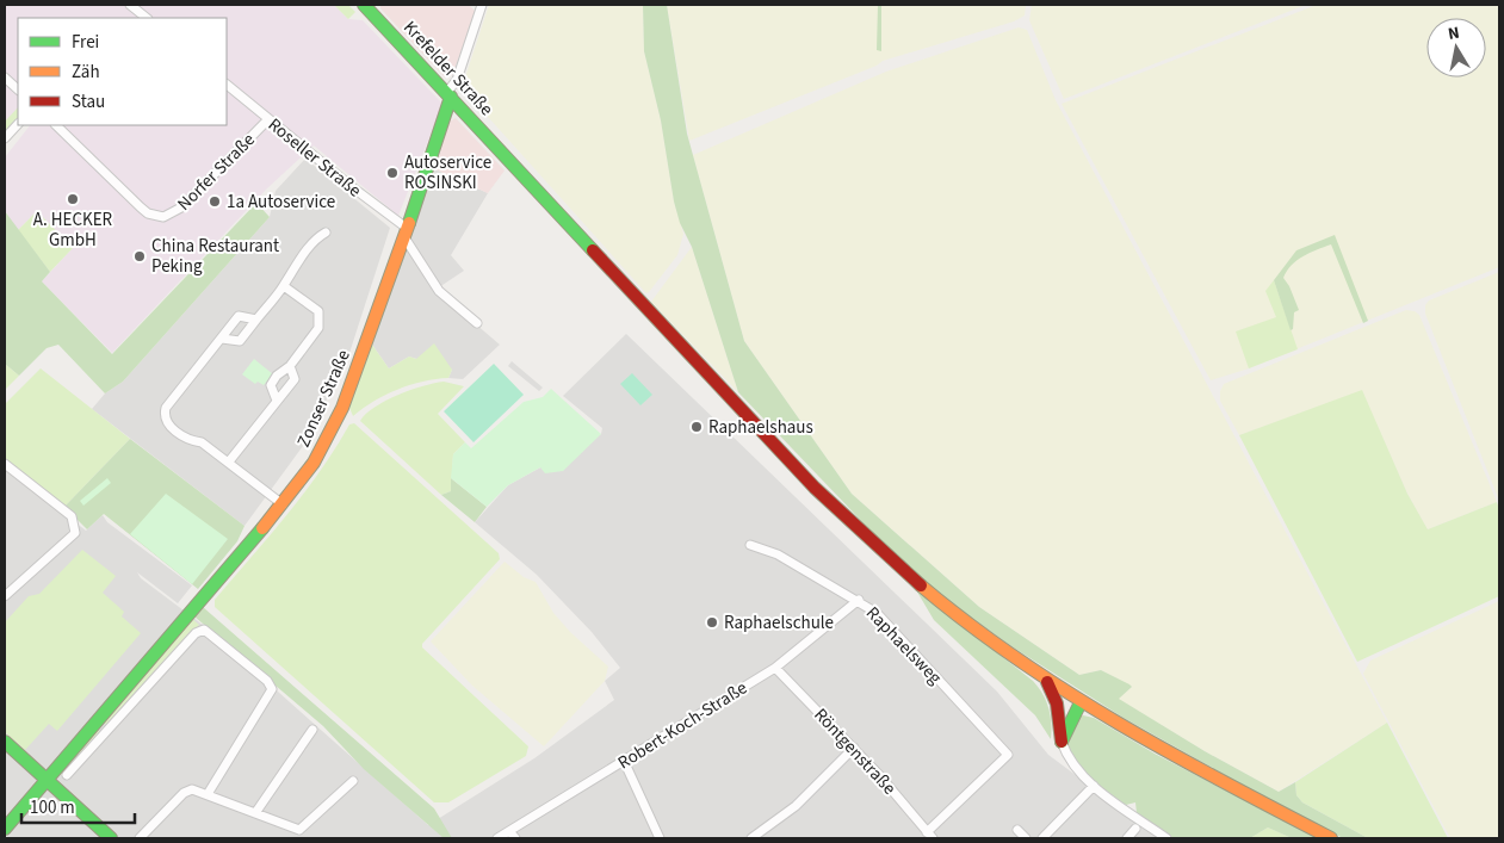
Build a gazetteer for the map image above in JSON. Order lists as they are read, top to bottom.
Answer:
{
  "streets": {
    "main road": ["Krefelder Straße", "Zonser Straße"],
    "street": [
      "Roseller Straße",
      "Norfer Straße",
      "Raphaelsweg",
      "Robert-Koch-Straße",
      "Röntgenstraße"
    ]
  },
  "crossings": [
    ["Krefelder Straße", "Zonser Straße"],
    ["Roseller Straße", "Norfer Straße"],
    ["Roseller Straße", "Zonser Straße"],
    ["Raphaelsweg", "Robert-Koch-Straße"],
    ["Raphaelsweg", "Röntgenstraße"],
    ["Robert-Koch-Straße", "Röntgenstraße"]
  ],
  "places": [
    "Autoservice ROSINSKI",
    "A. HECKER GmbH",
    "1a Autoservice",
    "China Restaurant Peking",
    "Raphaelshaus",
    "Raphaelschule"
  ],
  "legend": ["Frei", "Zäh", "Stau"],
  "scale_bar": "100 m",
  "north": "top"
}
